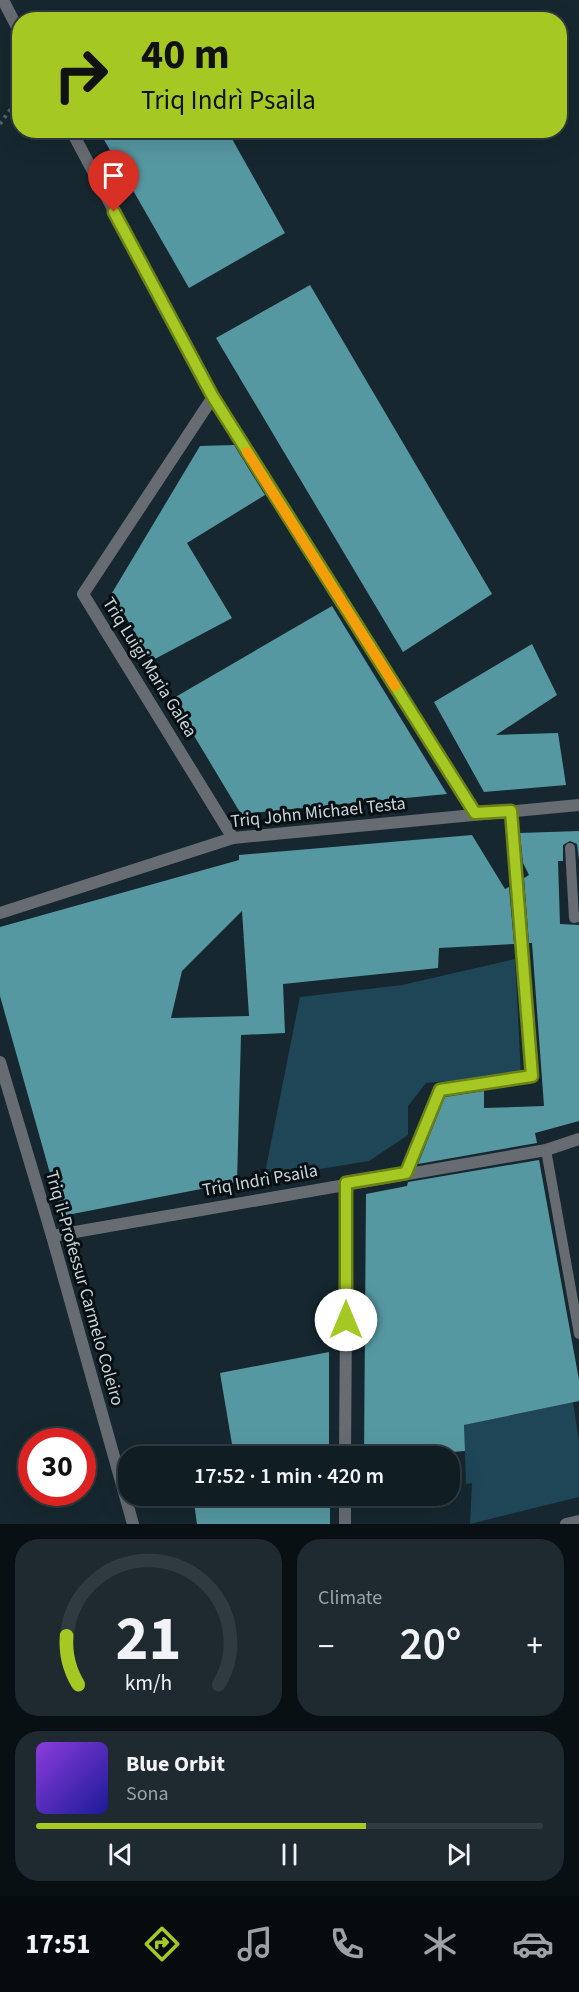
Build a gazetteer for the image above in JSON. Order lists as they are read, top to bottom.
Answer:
{
  "streets": {
    "street": [
      "Triq Luigi Maria Galea",
      "Triq John Michael Testa",
      "Triq Indrì Psaila",
      "Triq il-Professur Carmelo Coleiro"
    ]
  },
  "crossings": [
    ["Triq Luigi Maria Galea", "Triq John Michael Testa"],
    ["Triq Indrì Psaila", "Triq il-Professur Carmelo Coleiro"]
  ],
  "page": {
    "turn": ["40 m", "Triq Indrì Psaila"],
    "limit": "30",
    "trip": "17:52 · 1 min · 420 m",
    "tile": "Climate",
    "heat": ["−", "20°", "+"],
    "song": ["Blue Orbit", "Sona"],
    "tabs": "17:51",
    "gauge": ["21", "km/h"]
  }
}
